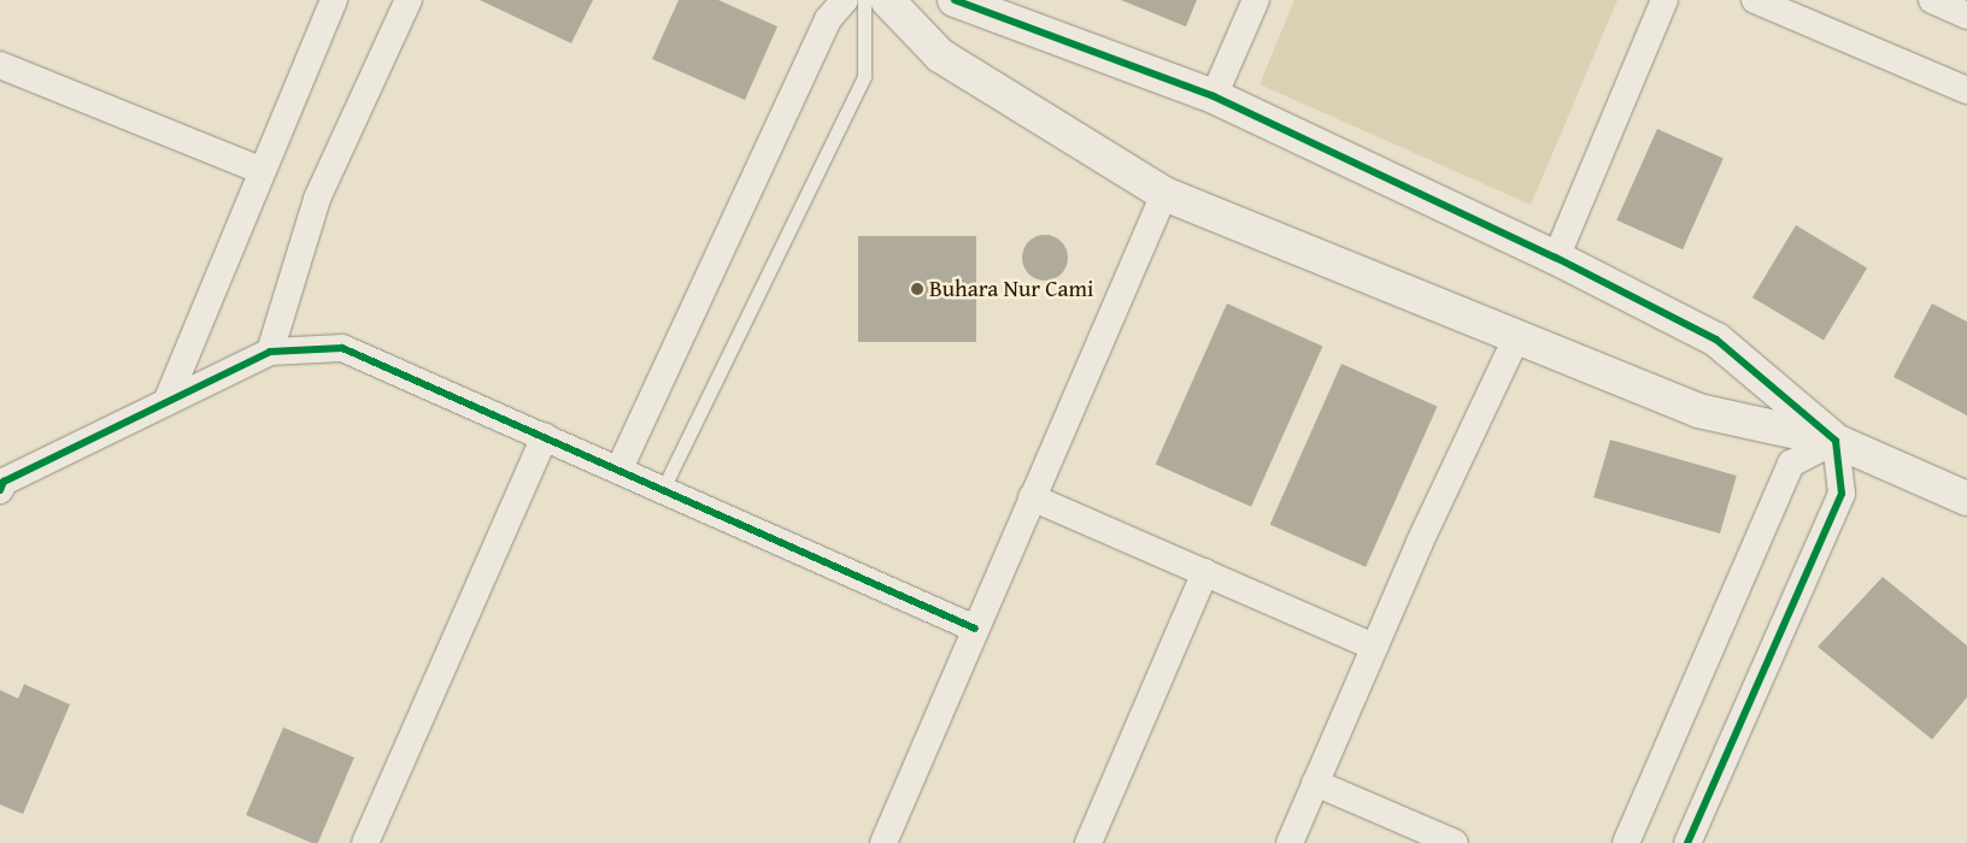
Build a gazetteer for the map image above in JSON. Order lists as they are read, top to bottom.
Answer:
{
  "places": ["Buhara Nur Cami"]
}
